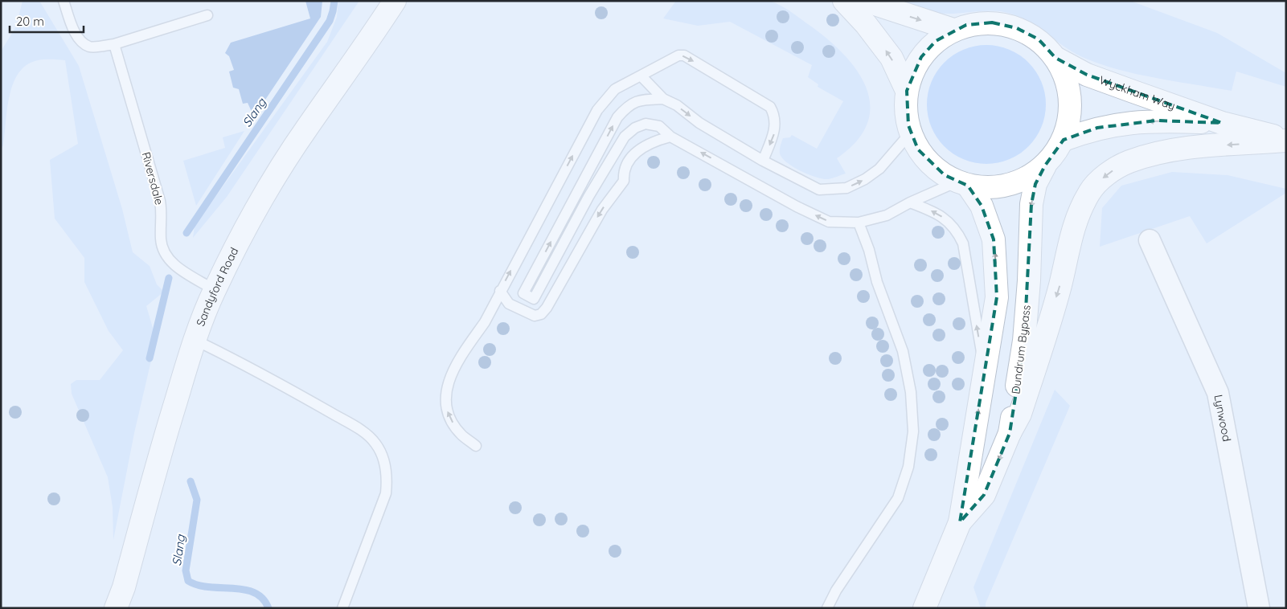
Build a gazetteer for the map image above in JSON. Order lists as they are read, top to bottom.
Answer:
{
  "streets": {
    "main road": ["Wyckham Way", "Sandyford Road", "Dundrum Bypass"],
    "street": ["Lynwood"],
    "lane": ["Riversdale"]
  },
  "crossings": [
    ["Riversdale", "Sandyford Road"]
  ],
  "one_way": ["Wyckham Way"],
  "water": ["Slang"],
  "scale_bar": "20 m"
}
